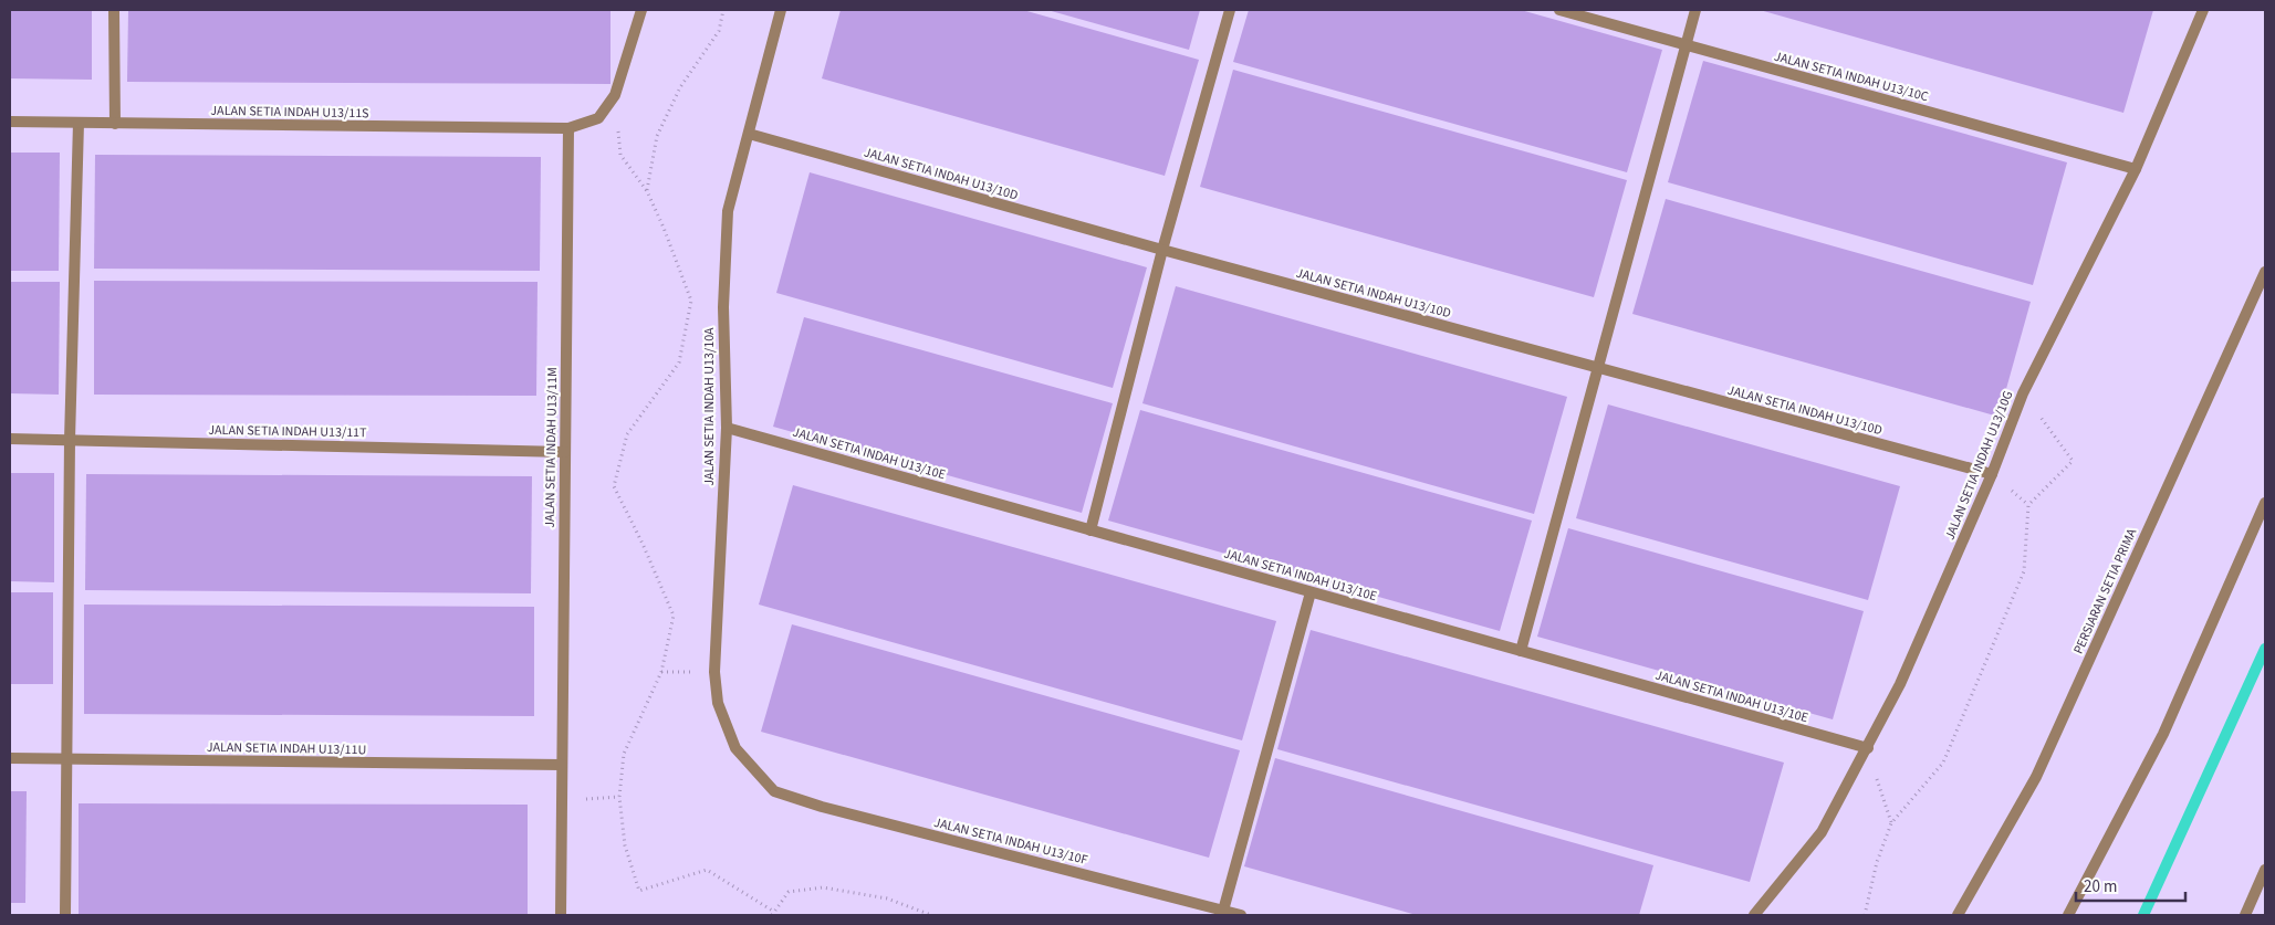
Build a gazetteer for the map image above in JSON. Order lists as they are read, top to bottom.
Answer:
{
  "streets": {
    "street": [
      "JALAN SETIA INDAH U13/10C",
      "JALAN SETIA INDAH U13/11S",
      "JALAN SETIA INDAH U13/10D",
      "JALAN SETIA INDAH U13/10A",
      "JALAN SETIA INDAH U13/11T",
      "JALAN SETIA INDAH U13/11M",
      "JALAN SETIA INDAH U13/10E",
      "JALAN SETIA INDAH U13/10G",
      "PERSIARAN SETIA PRIMA",
      "JALAN SETIA INDAH U13/11U",
      "JALAN SETIA INDAH U13/10F"
    ]
  },
  "crossings": [
    ["JALAN SETIA INDAH U13/10C", "JALAN SETIA INDAH U13/10G"],
    ["JALAN SETIA INDAH U13/11S", "JALAN SETIA INDAH U13/11M"],
    ["JALAN SETIA INDAH U13/10D", "JALAN SETIA INDAH U13/10A"],
    ["JALAN SETIA INDAH U13/10D", "JALAN SETIA INDAH U13/10G"],
    ["JALAN SETIA INDAH U13/10A", "JALAN SETIA INDAH U13/10E"],
    ["JALAN SETIA INDAH U13/10A", "JALAN SETIA INDAH U13/10F"],
    ["JALAN SETIA INDAH U13/11T", "JALAN SETIA INDAH U13/11M"],
    ["JALAN SETIA INDAH U13/11M", "JALAN SETIA INDAH U13/11U"],
    ["JALAN SETIA INDAH U13/10E", "JALAN SETIA INDAH U13/10G"]
  ],
  "scale_bar": "20 m"
}
